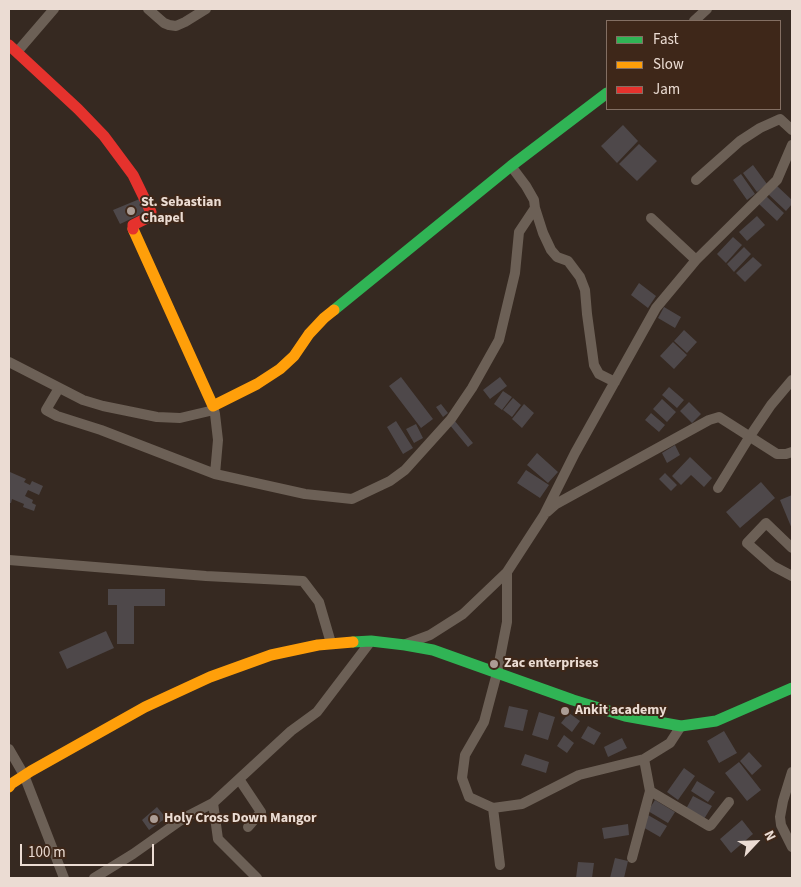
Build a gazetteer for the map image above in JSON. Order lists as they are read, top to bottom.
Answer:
{
  "places": [
    "St. Sebastian Chapel",
    "Zac enterprises",
    "Ankit academy",
    "Holy Cross Down Mangor"
  ],
  "legend": ["Fast", "Slow", "Jam"],
  "scale_bar": "100 m",
  "north": "top right"
}
